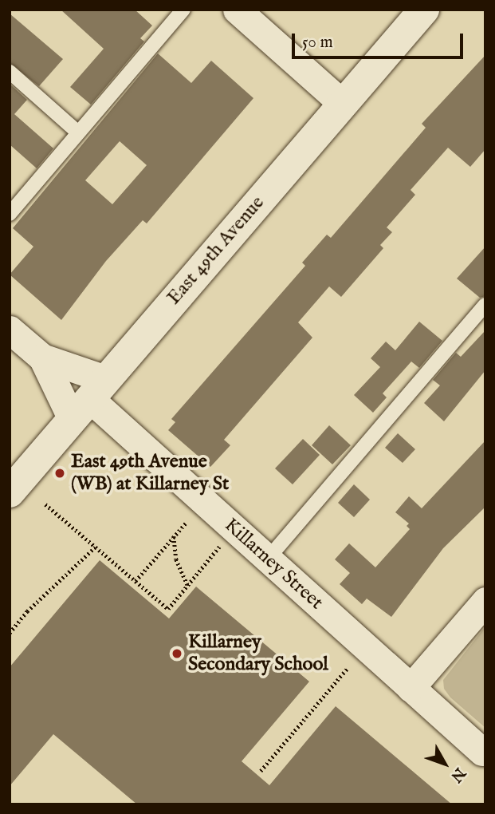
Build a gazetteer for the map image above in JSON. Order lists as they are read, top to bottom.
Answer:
{
  "streets": {
    "street": ["East 49th Avenue", "Killarney Street"]
  },
  "crossings": [
    ["East 49th Avenue", "Killarney Street"]
  ],
  "places": ["East 49th Avenue (WB) at Killarney St", "Killarney Secondary School"],
  "scale_bar": "50 m",
  "north": "bottom right"
}
